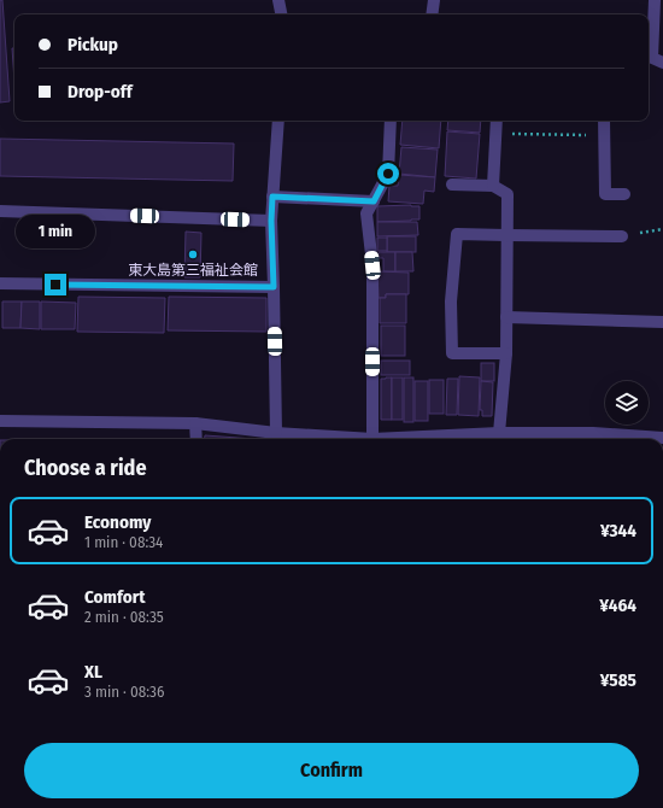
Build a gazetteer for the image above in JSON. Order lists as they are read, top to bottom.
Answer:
{
  "places": ["東大島第三福祉会館"],
  "page": {
    "banner": ["Pickup", "Drop-off"],
    "bubble": "1 min",
    "heading": "Choose a ride",
    "list": [
      {
        "name": "Economy",
        "note": "1 min · 08:34",
        "value": "¥344"
      },
      {
        "name": "Comfort",
        "note": "2 min · 08:35",
        "value": "¥464"
      },
      {
        "name": "XL",
        "note": "3 min · 08:36",
        "value": "¥585"
      }
    ],
    "buttons": "Confirm"
  }
}
